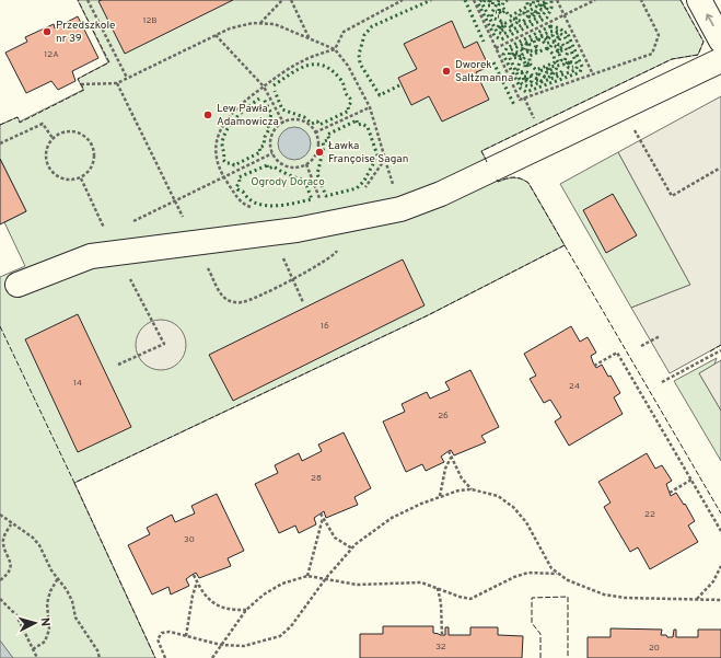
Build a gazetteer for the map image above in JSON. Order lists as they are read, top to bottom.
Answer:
{
  "parks": ["Ogrody Doraco"],
  "places": [
    "Przedszkole nr 39",
    "Dworek Saltzmanna",
    "Lew Pawła Adamowicza",
    "Ławka Françoise Sagan"
  ],
  "house_numbers": [
    "12B",
    "12A",
    "16",
    "14",
    "24",
    "26",
    "28",
    "22",
    "30",
    "32",
    "20"
  ],
  "north": "right"
}
